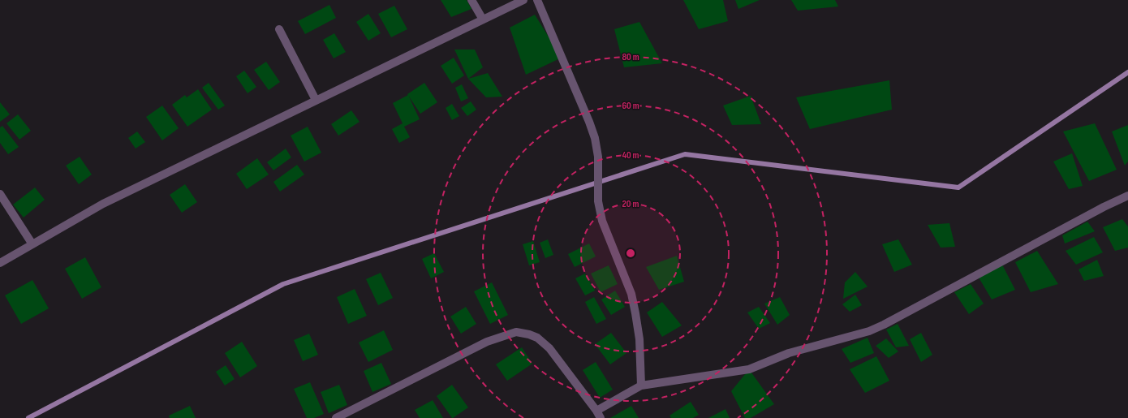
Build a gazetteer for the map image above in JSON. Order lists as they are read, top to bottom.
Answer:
{
  "rings": [
    "80 m",
    "60 m",
    "40 m",
    "20 m"
  ]
}
